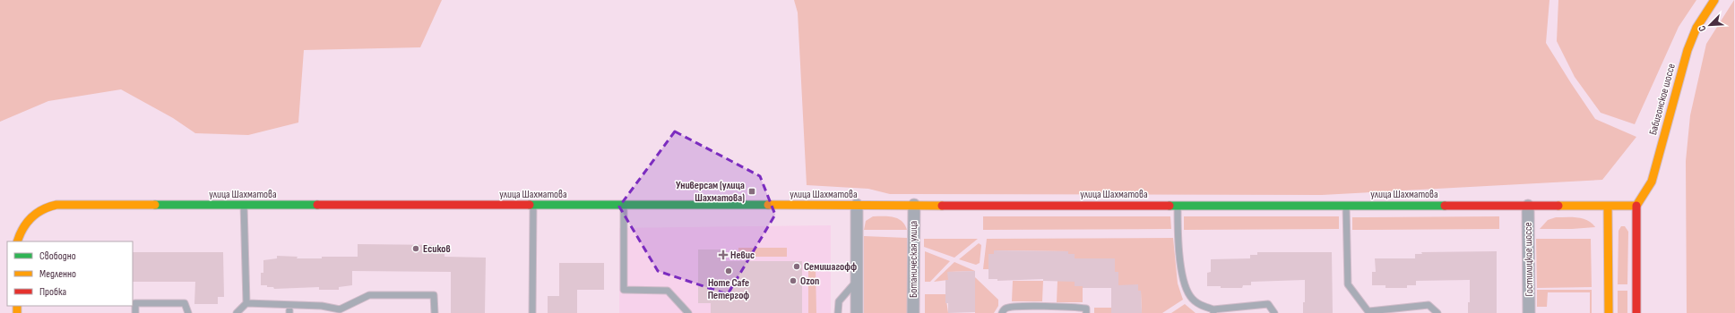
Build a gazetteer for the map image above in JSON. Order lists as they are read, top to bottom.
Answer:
{
  "streets": {
    "street": [
      "Бабигонское шоссе",
      "улица Шахматова",
      "Ботаническая улица",
      "Гостилицкое шоссе"
    ]
  },
  "crossings": [
    ["Бабигонское шоссе", "улица Шахматова"],
    ["улица Шахматова", "Ботаническая улица"],
    ["улица Шахматова", "Гостилицкое шоссе"]
  ],
  "places": {
    "transit": ["Универсам (улица Шахматова)"],
    "other": [
      "Есиков",
      "Семишагофф",
      "Home Cafe Петергоф",
      "Ozon"
    ],
    "health": ["Невис"]
  },
  "legend": ["Свободно", "Медленно", "Пробка"],
  "north": "bottom left"
}
